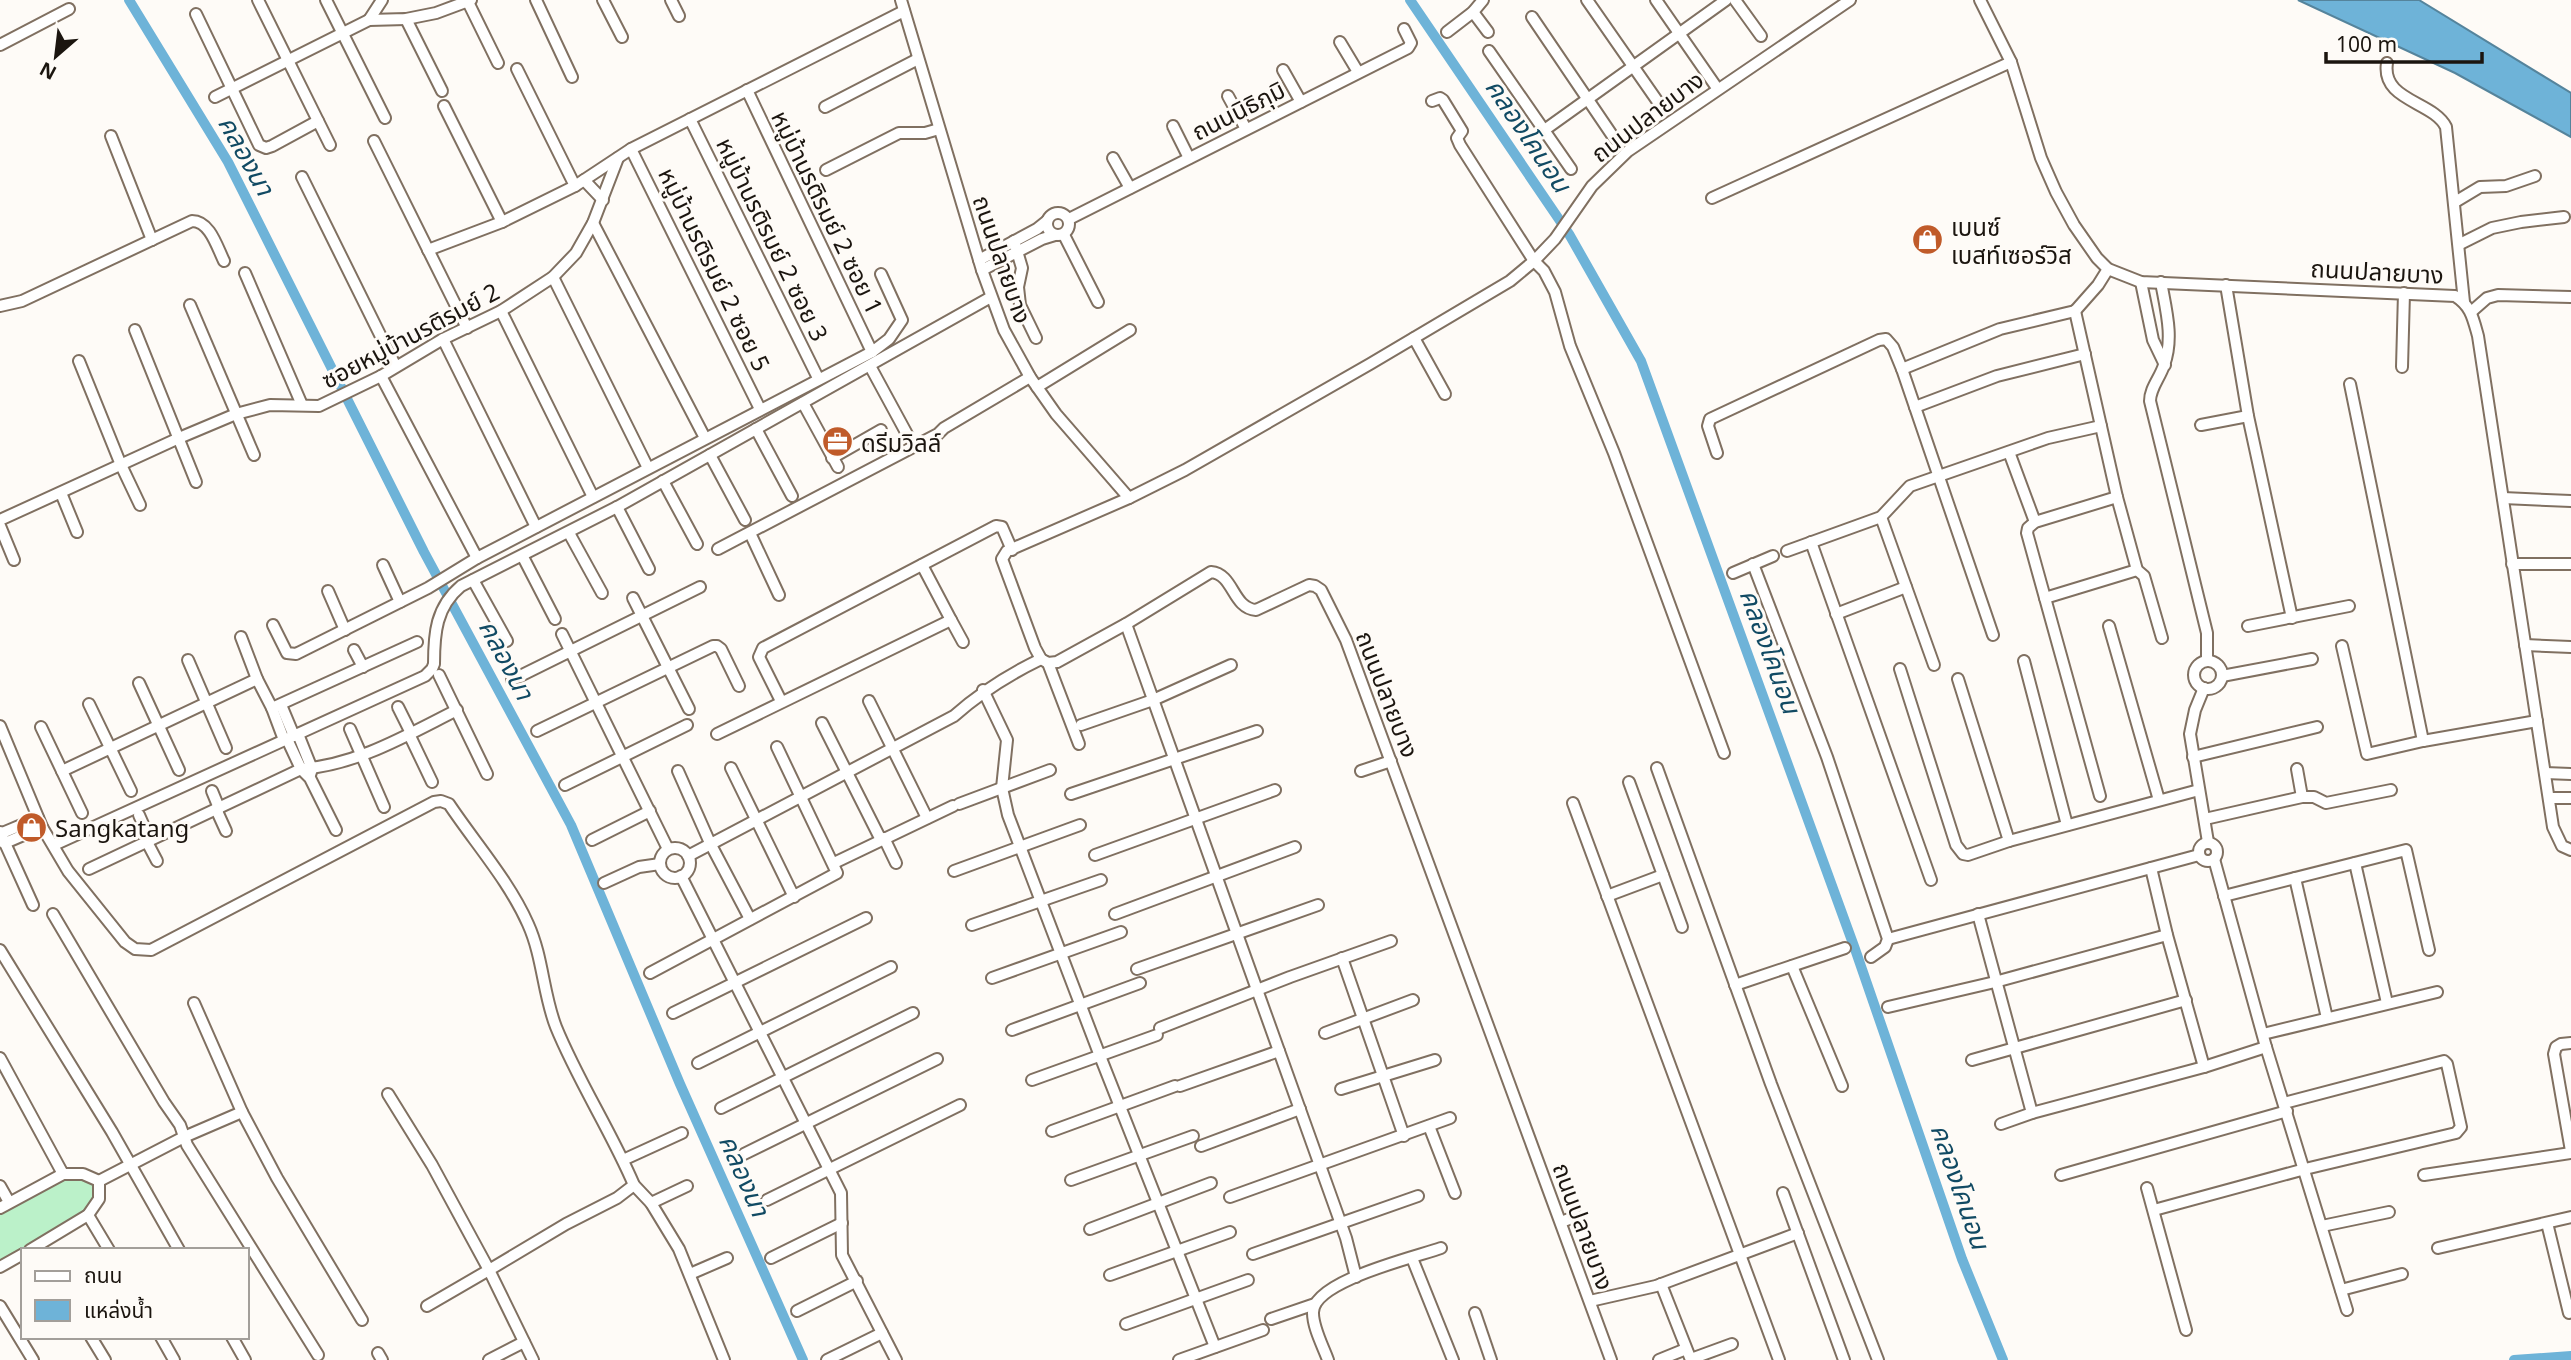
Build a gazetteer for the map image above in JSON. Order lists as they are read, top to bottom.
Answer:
{
  "streets": {
    "street": [
      "ถนนนิธิภุมิ",
      "ถนนปลายบาง",
      "หมู่บ้านรติรมย์ 2 ซอย 1",
      "หมู่บ้านรติรมย์ 2 ซอย 3",
      "หมู่บ้านรติรมย์ 2 ซอย 5",
      "ซอยหมู่บ้านรติรมย์ 2"
    ]
  },
  "water": ["คลองโคนอน", "คลองนา"],
  "places": {
    "shop": ["เบนซ์ เบสท์เซอร์วิส", "Sangkatang"],
    "office": ["ดรีมวิลล์"]
  },
  "legend": ["ถนน", "แหล่งน้ำ"],
  "scale_bar": "100 m",
  "north": "bottom left"
}
